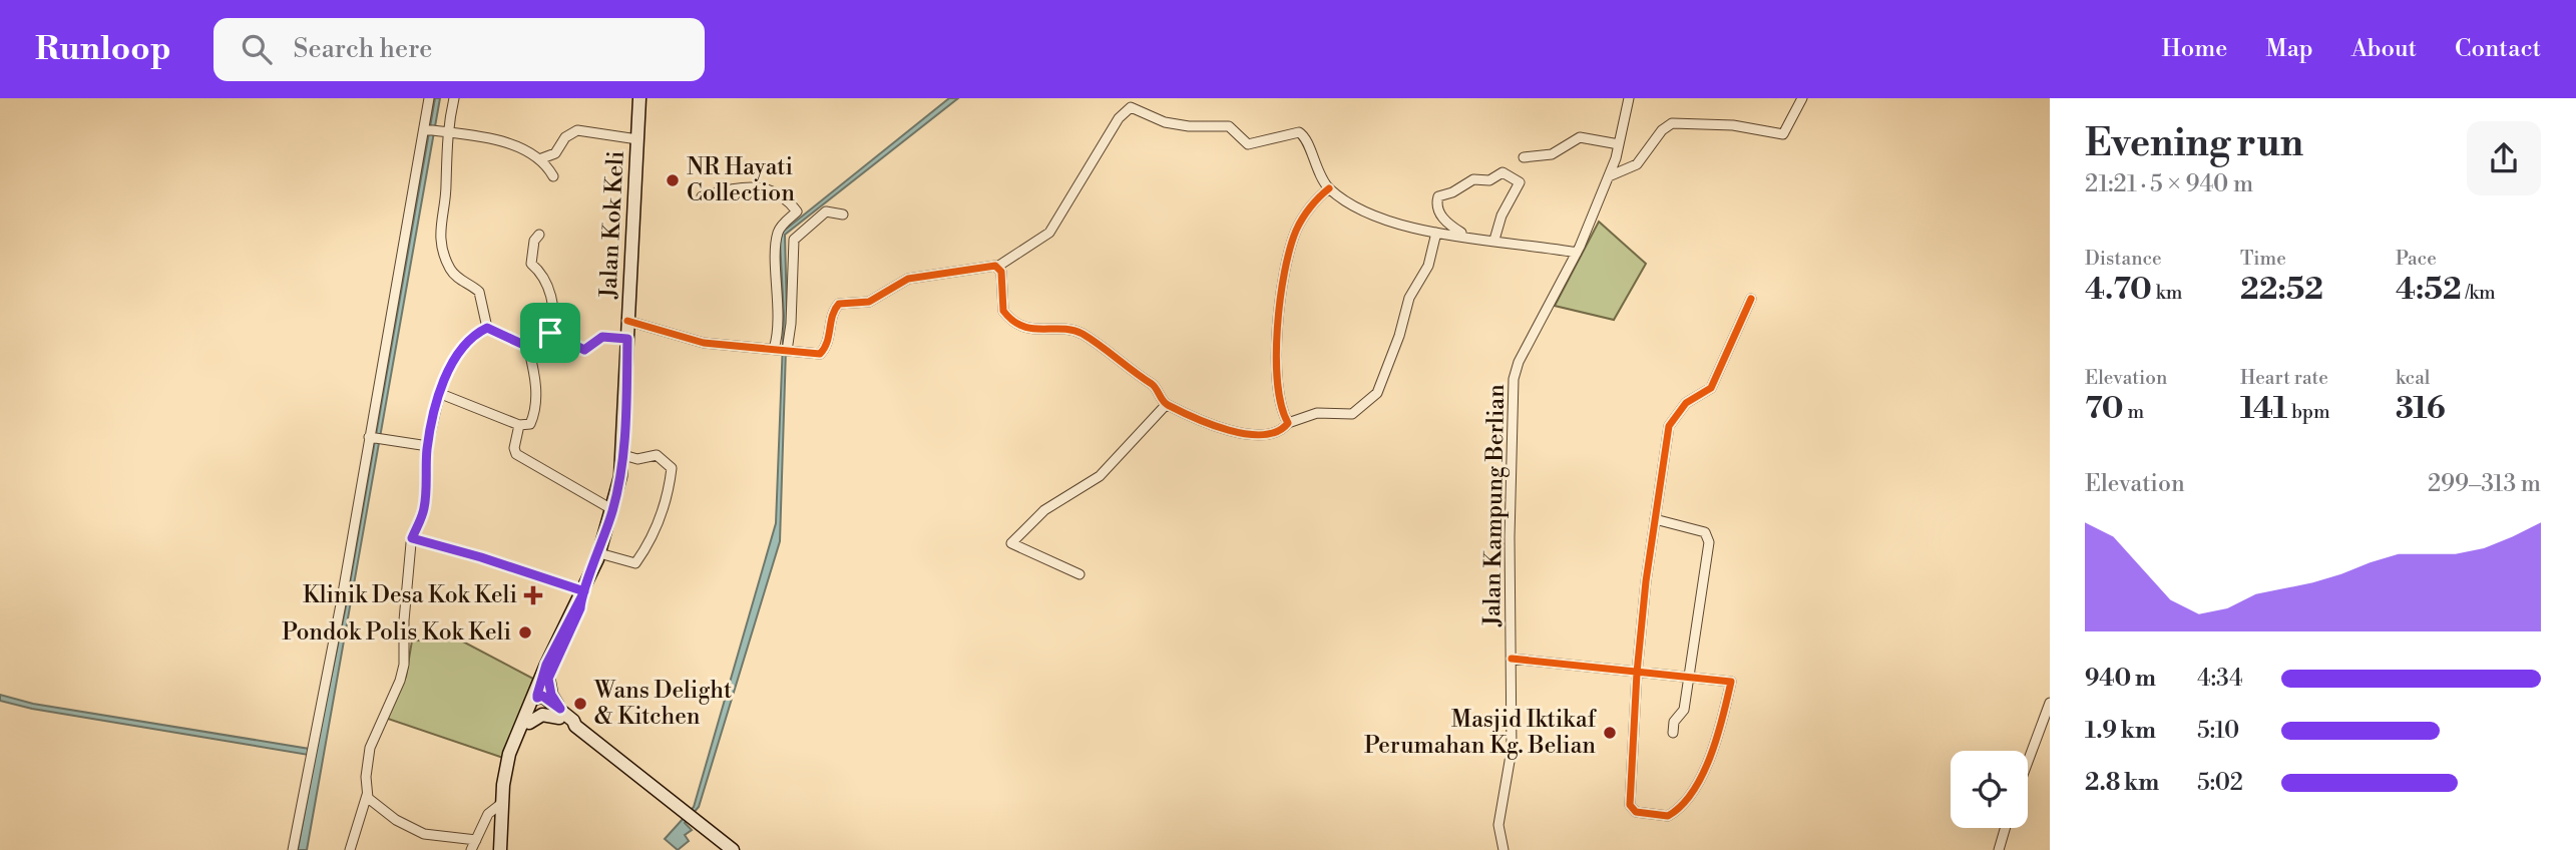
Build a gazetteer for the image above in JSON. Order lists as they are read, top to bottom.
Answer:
{
  "streets": {
    "street": ["Jalan Kok Keli", "Jalan Kampung Berlian"]
  },
  "places": {
    "other": [
      "NR Hayati Collection",
      "Pondok Polis Kok Keli",
      "Wans Delight & Kitchen",
      "Masjid Iktikaf Perumahan Kg. Belian"
    ],
    "health": ["Klinik Desa Kok Keli"]
  },
  "page": {
    "header": "Runloop",
    "search": "Search here",
    "nav": [
      "Home",
      "Map",
      "About",
      "Contact"
    ],
    "heading": ["Evening run", "21:21 · 5 × 940 m"],
    "stats": [
      ["Distance", "4.70 km"],
      ["Time", "22:52"],
      ["Pace", "4:52 /km"],
      ["Elevation", "70 m"],
      ["Heart rate", "141 bpm"],
      ["kcal", "316"]
    ],
    "chart": ["Elevation", "299–313 m"],
    "list": [
      {
        "name": "940 m",
        "note": "4:34"
      },
      {
        "name": "1.9 km",
        "note": "5:10"
      },
      {
        "name": "2.8 km",
        "note": "5:02"
      }
    ]
  }
}
